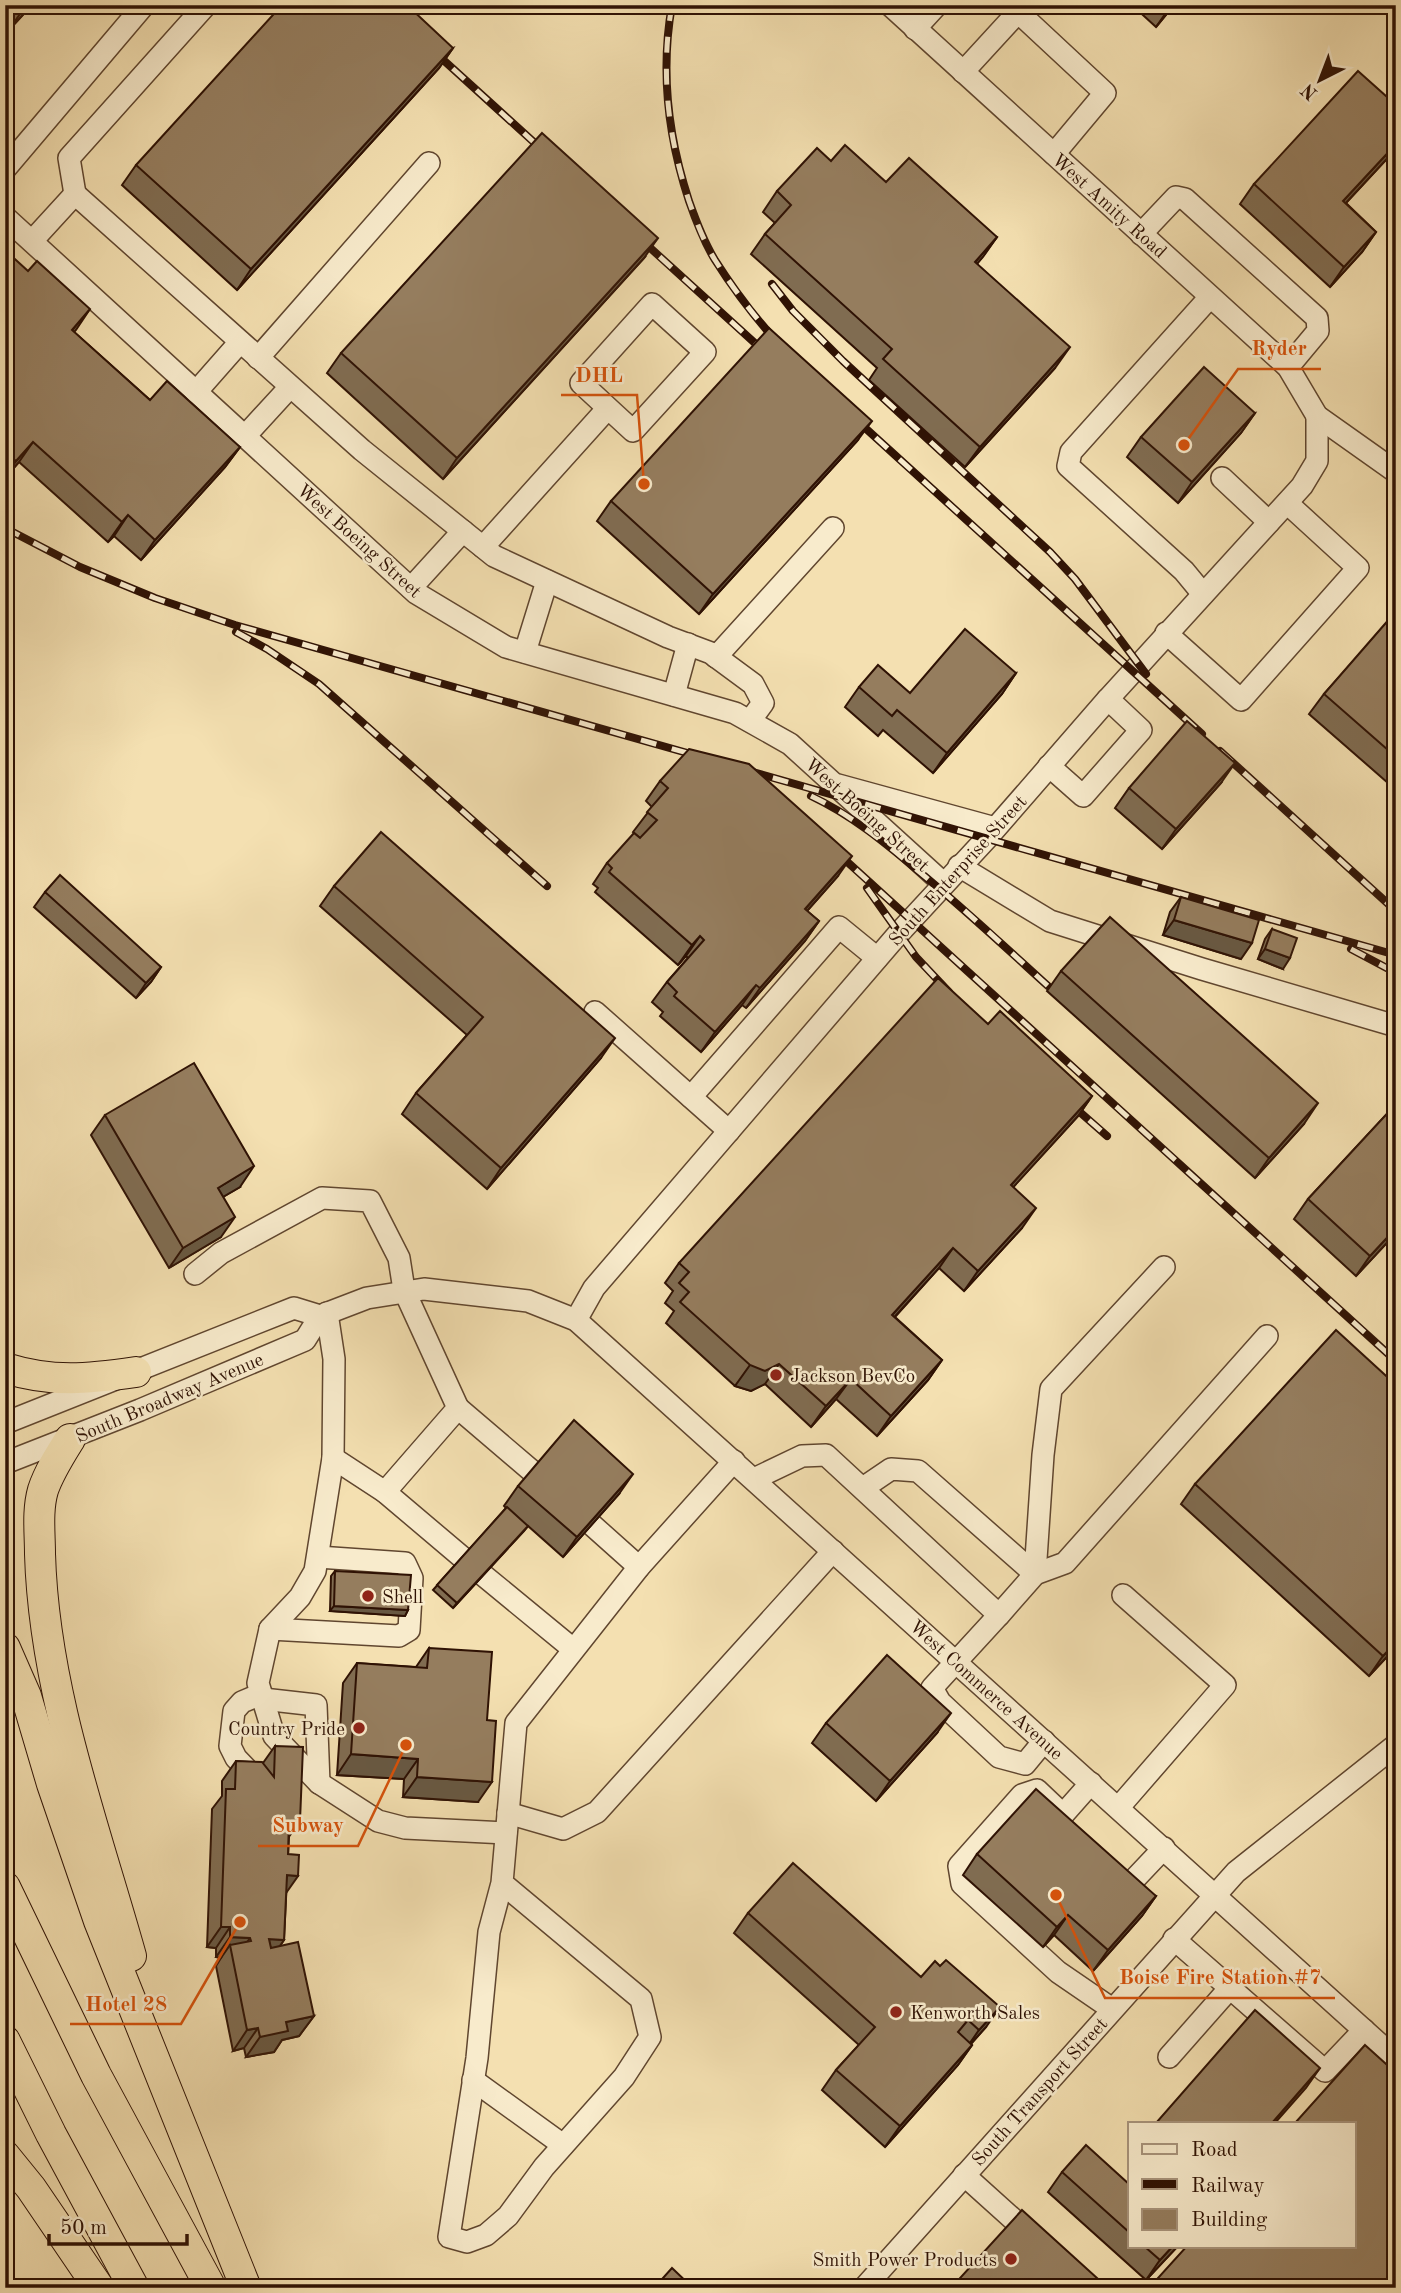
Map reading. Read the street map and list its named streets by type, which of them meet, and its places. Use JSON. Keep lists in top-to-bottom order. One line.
{"streets":{"street":["West Amity Road","West Boeing Street","South Enterprise Street","South Broadway Avenue","West Commerce Avenue","South Transport Street"]},"crossings":[["West Amity Road","South Enterprise Street"],["West Boeing Street","South Enterprise Street"],["South Enterprise Street","South Broadway Avenue"],["South Enterprise Street","West Commerce Avenue"],["South Broadway Avenue","West Commerce Avenue"],["West Commerce Avenue","South Transport Street"]],"places":["Ryder","DHL","Jackson BevCo","Shell","Country Pride","Subway","Boise Fire Station #7","Hotel 28","Kenworth Sales","Smith Power Products"],"legend":["Road","Railway","Building"],"scale_bar":"50 m","north":"bottom left"}
